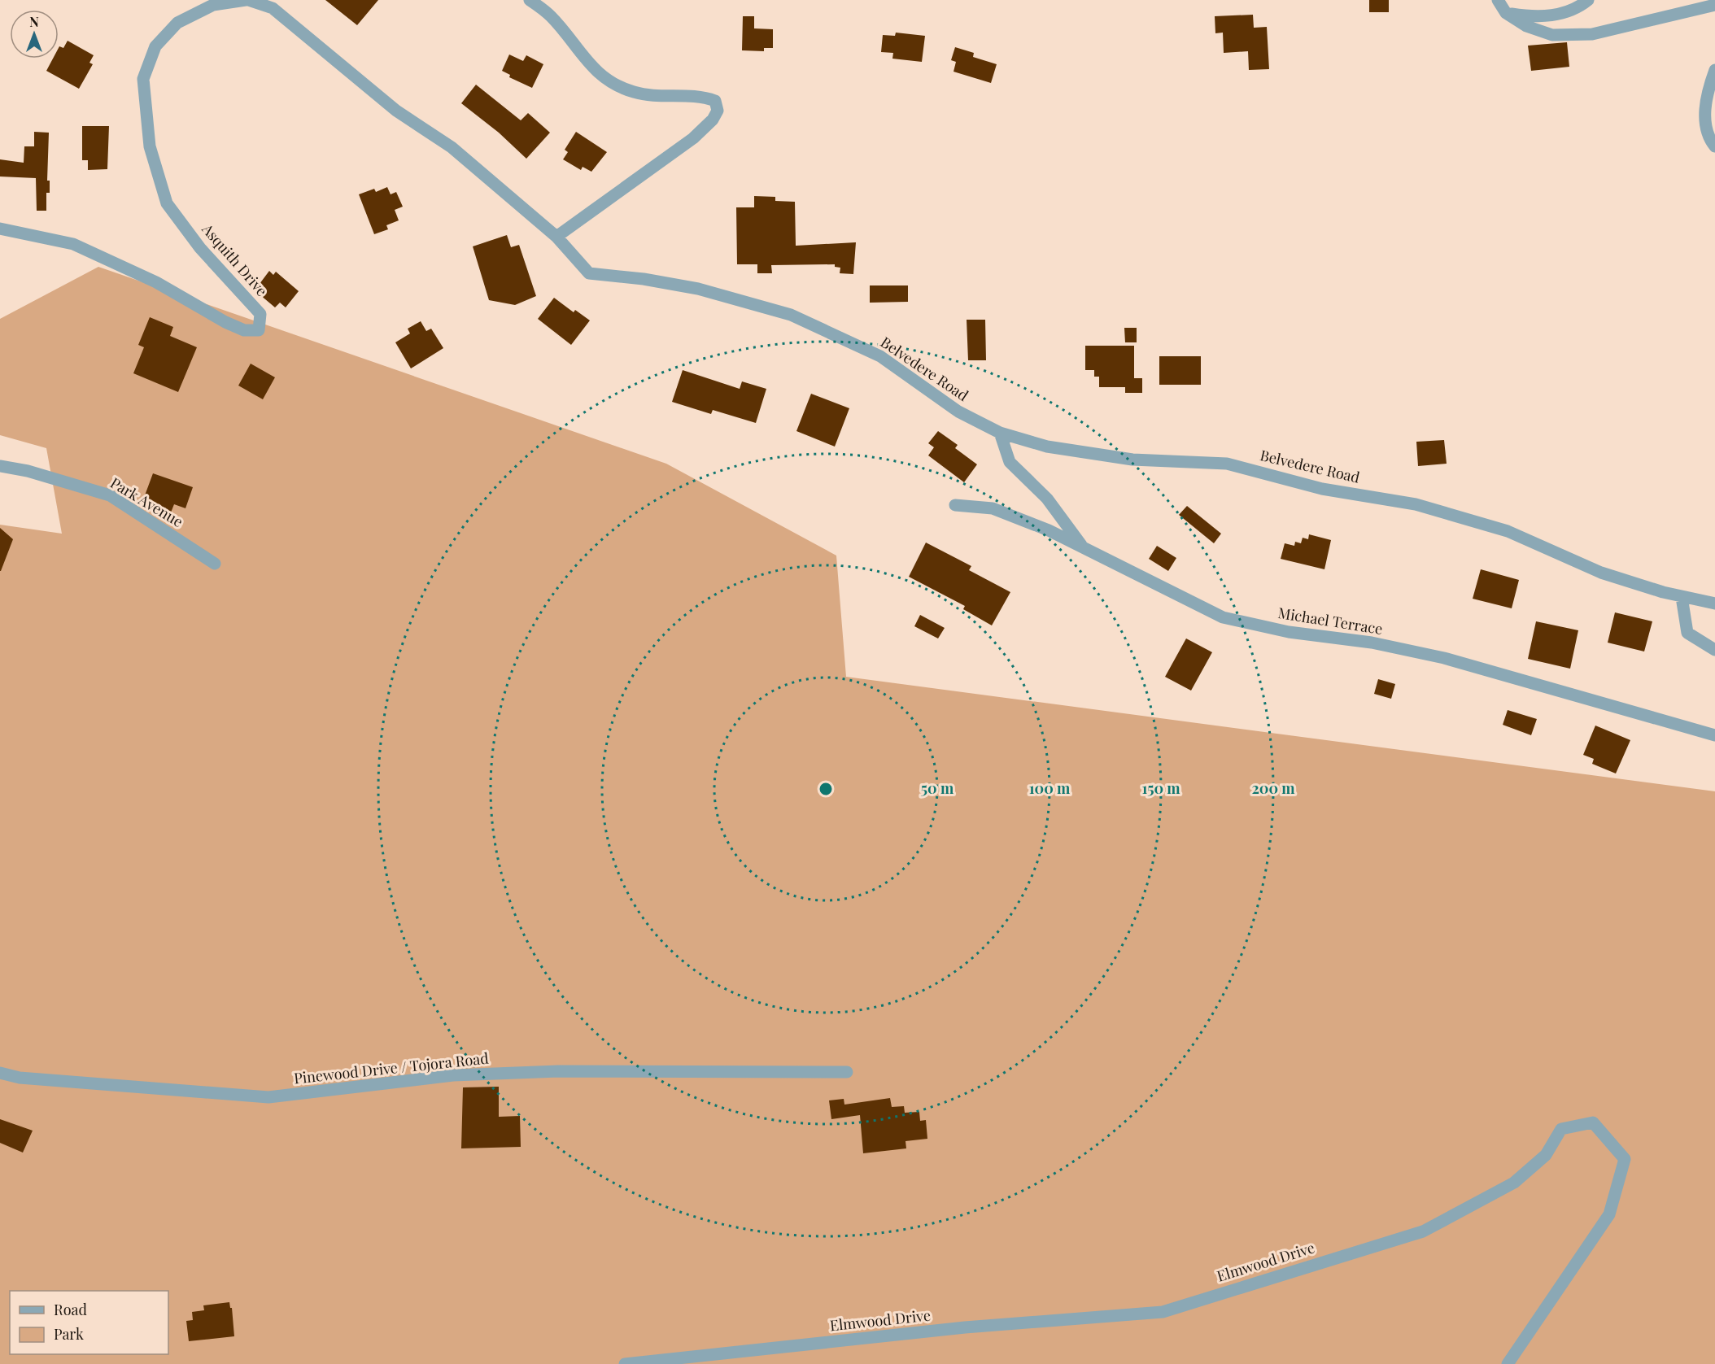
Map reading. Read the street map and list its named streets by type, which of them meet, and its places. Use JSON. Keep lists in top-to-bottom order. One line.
{"streets":{"street":["Asquith Drive","Belvedere Road","Park Avenue","Michael Terrace","Pinewood Drive / Tojora Road","Elmwood Drive"]},"crossings":[["Asquith Drive","Belvedere Road"]],"legend":["Road","Park"],"north":"top","rings":["50 m","100 m","150 m","200 m"]}
